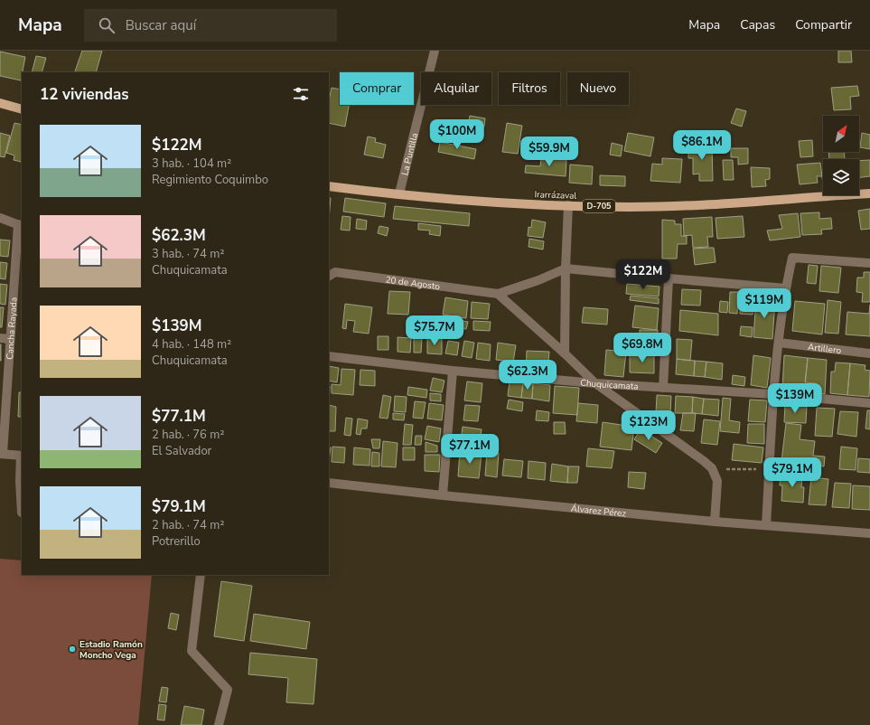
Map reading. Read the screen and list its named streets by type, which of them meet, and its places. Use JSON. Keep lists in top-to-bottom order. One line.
{"streets":{"main road":["Irarrázaval","D-705"],"street":["La Puntilla","20 de Agosto","Cancha Rayada","Artillero","Chuquicamata","Álvarez Pérez"]},"crossings":[["La Puntilla","Irarrázaval"]],"places":["Estadio Ramón Moncho Vega"],"north":"top right","page":{"header":"Mapa","search":"Buscar aquí","nav":["Mapa","Capas","Compartir"],"chip":["Comprar","Alquilar","Filtros","Nuevo"],"heading":"12 viviendas","list":[{"name":"$122M","note":"3 hab. · 104 m² · Regimiento Coquimbo"},{"name":"$62.3M","note":"3 hab. · 74 m² · Chuquicamata"},{"name":"$139M","note":"4 hab. · 148 m² · Chuquicamata"},{"name":"$77.1M","note":"2 hab. · 76 m² · El Salvador"},{"name":"$79.1M","note":"2 hab. · 74 m² · Potrerillo"}],"price":["$100M","$86.1M","$59.9M","$122M","$119M","$75.7M","$69.8M","$62.3M","$139M","$123M","$77.1M","$79.1M"]}}
